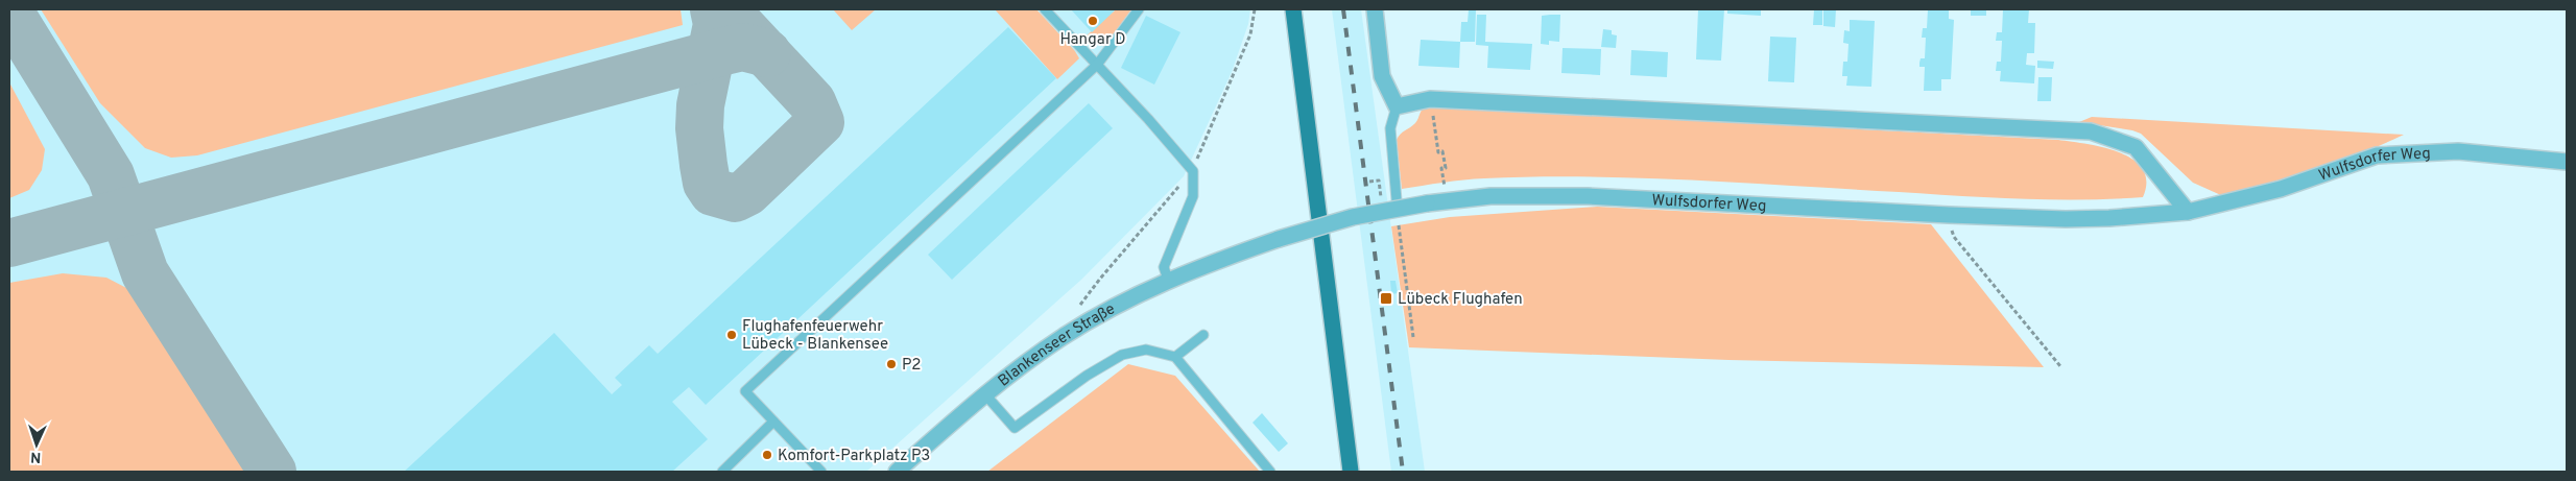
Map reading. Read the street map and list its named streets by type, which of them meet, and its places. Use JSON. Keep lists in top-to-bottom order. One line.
{"streets":{"street":["Wulfsdorfer Weg","Blankenseer Straße"]},"crossings":[["Wulfsdorfer Weg","Blankenseer Straße"]],"places":{"other":["Hangar D","Flughafenfeuerwehr Lübeck - Blankensee","P2","Komfort-Parkplatz P3"],"transit":["Lübeck Flughafen"]},"north":"bottom"}
